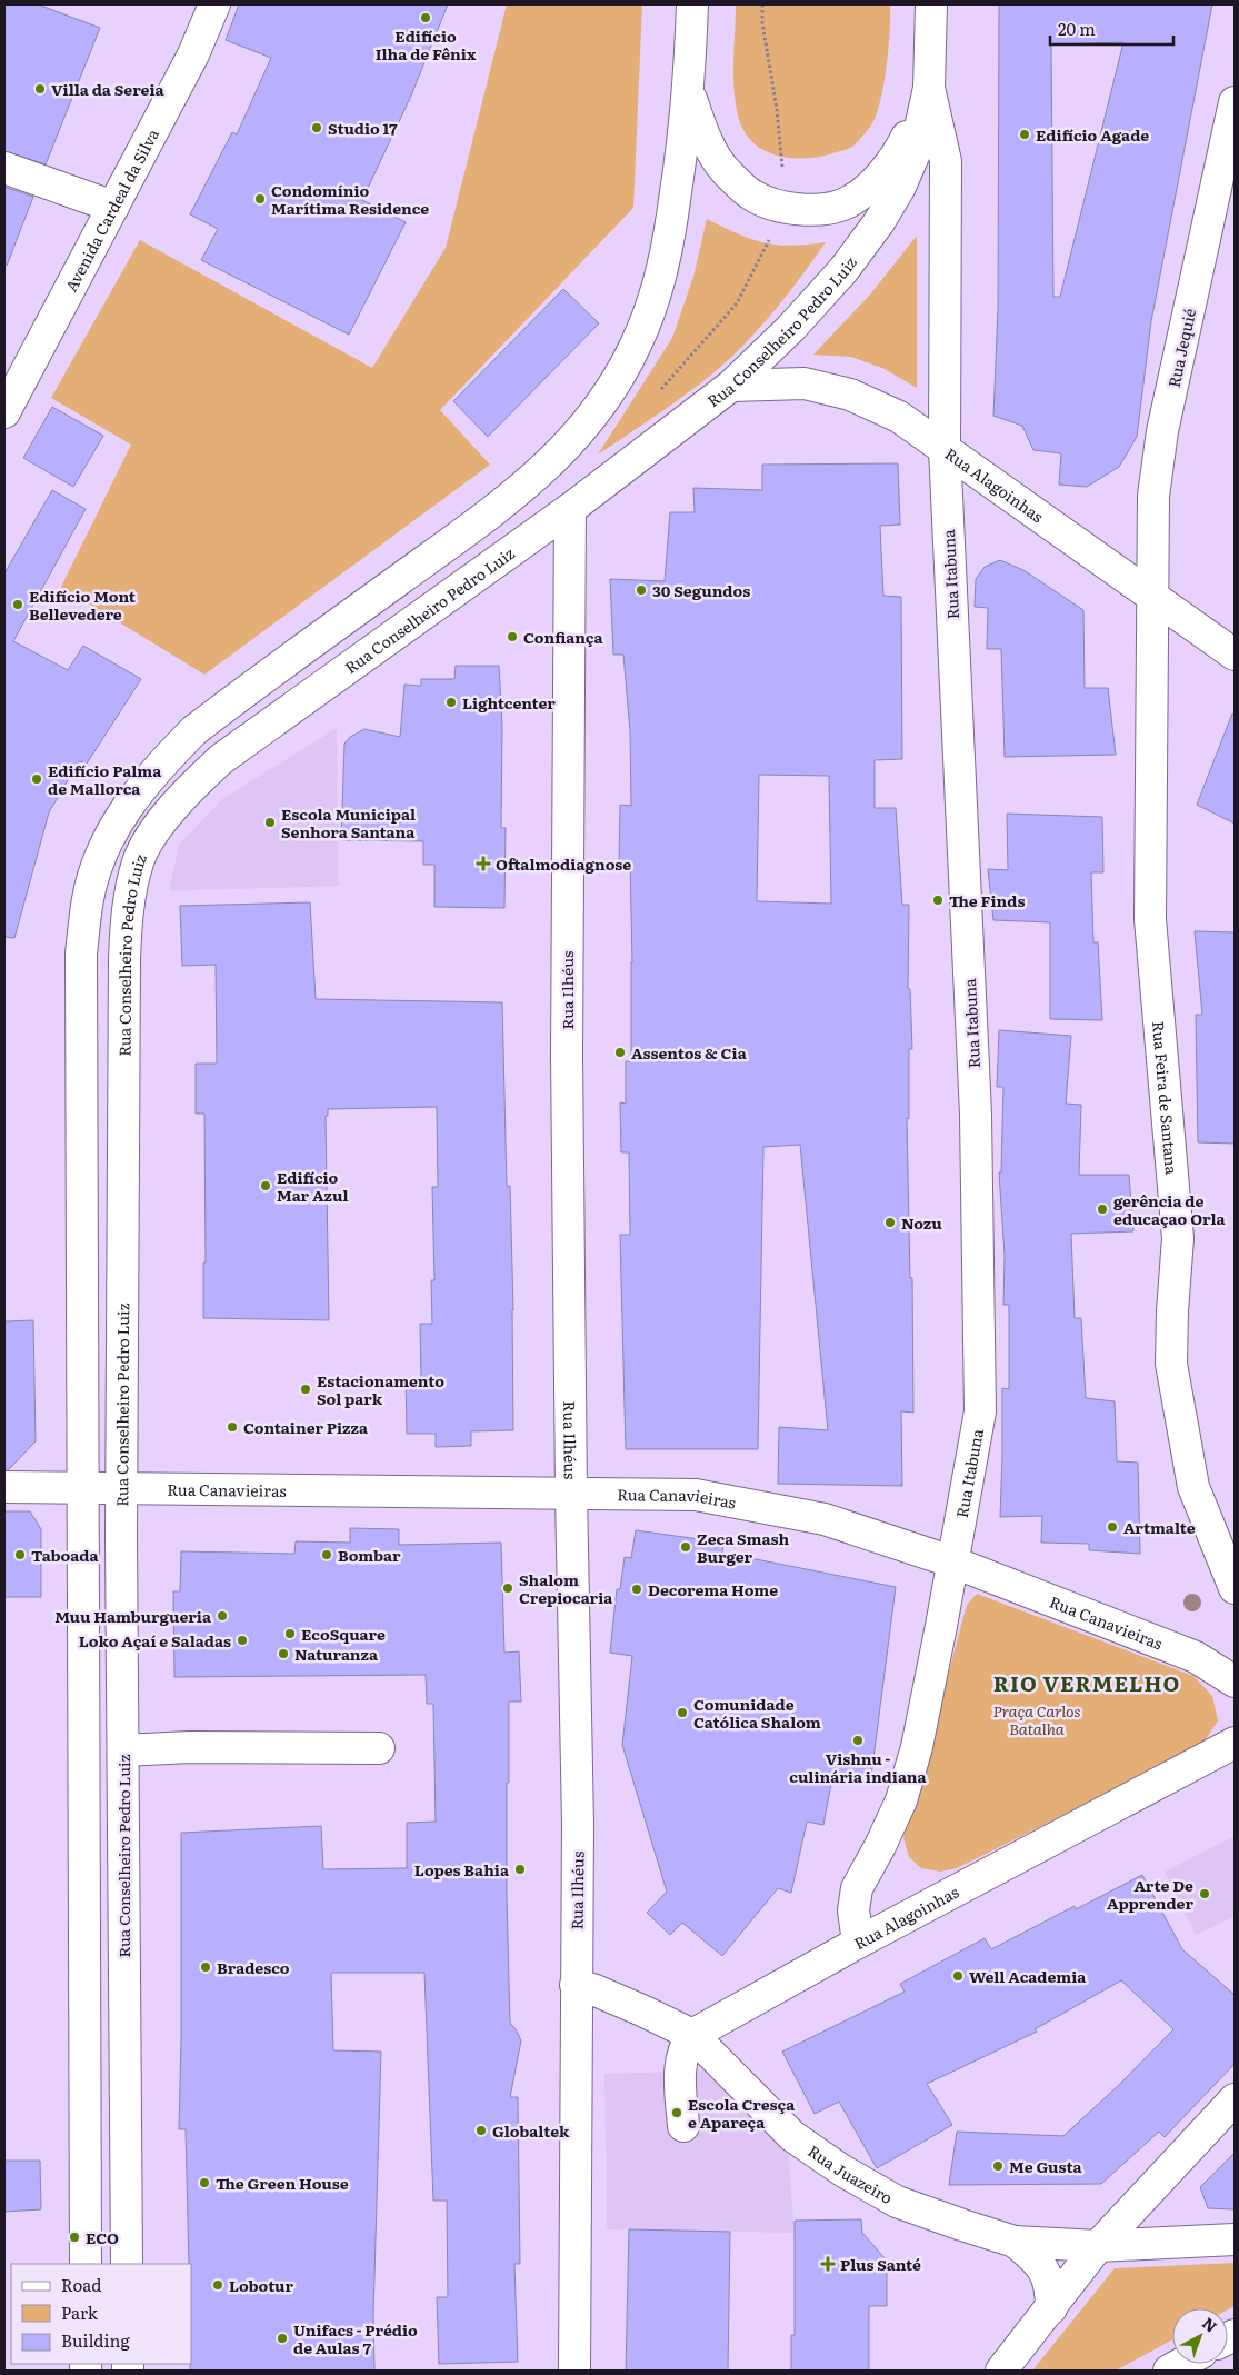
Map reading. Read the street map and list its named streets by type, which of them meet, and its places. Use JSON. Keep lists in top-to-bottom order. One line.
{"streets":{"street":["Avenida Cardeal da Silva","Rua Conselheiro Pedro Luiz","Rua Jequié","Rua Alagoinhas","Rua Itabuna","Rua Ilhéus","Rua Feira de Santana","Rua Canavieiras","Rua Juazeiro"]},"crossings":[["Rua Conselheiro Pedro Luiz","Rua Alagoinhas"],["Rua Conselheiro Pedro Luiz","Rua Itabuna"],["Rua Conselheiro Pedro Luiz","Rua Ilhéus"],["Rua Conselheiro Pedro Luiz","Rua Canavieiras"],["Rua Jequié","Rua Alagoinhas"],["Rua Jequié","Rua Feira de Santana"],["Rua Alagoinhas","Rua Itabuna"],["Rua Alagoinhas","Rua Feira de Santana"],["Rua Alagoinhas","Rua Juazeiro"],["Rua Itabuna","Rua Canavieiras"],["Rua Ilhéus","Rua Canavieiras"]],"districts":["RIO VERMELHO"],"parks":["Praça Carlos Batalha"],"places":{"other":["Edifício Ilha de Fênix","Villa da Sereia","Studio 17","Edifício Agade","Condomínio Marítima Residence","30 Segundos","Edifício Mont Bellevedere","Confiança","Lightcenter","Edifício Palma de Mallorca","Escola Municipal Senhora Santana","The Finds","Assentos & Cia","Edifício Mar Azul","gerência de educaçao Orla","Nozu","Estacionamento Sol park","Container Pizza","Artmalte","Zeca Smash Burger","Taboada","Bombar","Shalom Crepiocaria","Decorema Home","Muu Hamburgueria","EcoSquare","Loko Açaí e Saladas","Naturanza","Comunidade Católica Shalom","Vishnu - culinária indiana","Lopes Bahia","Arte De Apprender","Bradesco","Well Academia","Escola Cresça e Apareça","Globaltek","Me Gusta","The Green House","ECO","Lobotur","Unifacs - Prédio de Aulas 7"],"health":["Oftalmodiagnose","Plus Santé"]},"legend":["Road","Park","Building"],"scale_bar":"20 m","north":"top right"}
